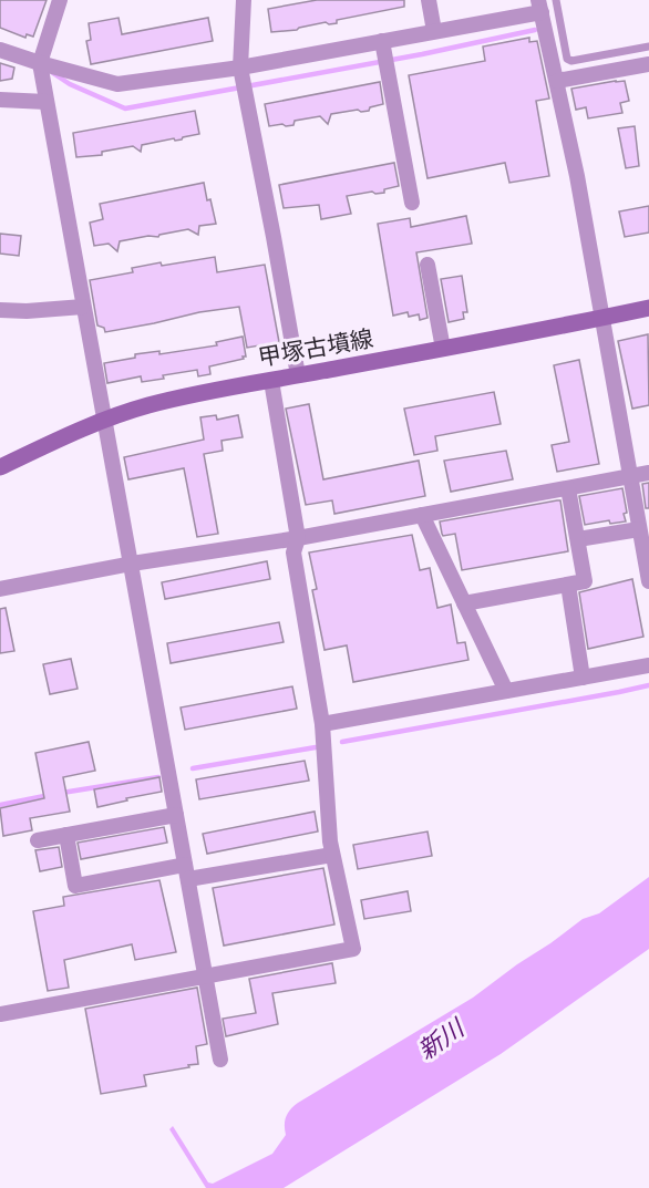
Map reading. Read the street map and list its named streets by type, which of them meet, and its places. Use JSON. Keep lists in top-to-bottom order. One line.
{"streets":{"main road":["甲塚古墳線"]},"water":["新川"]}
